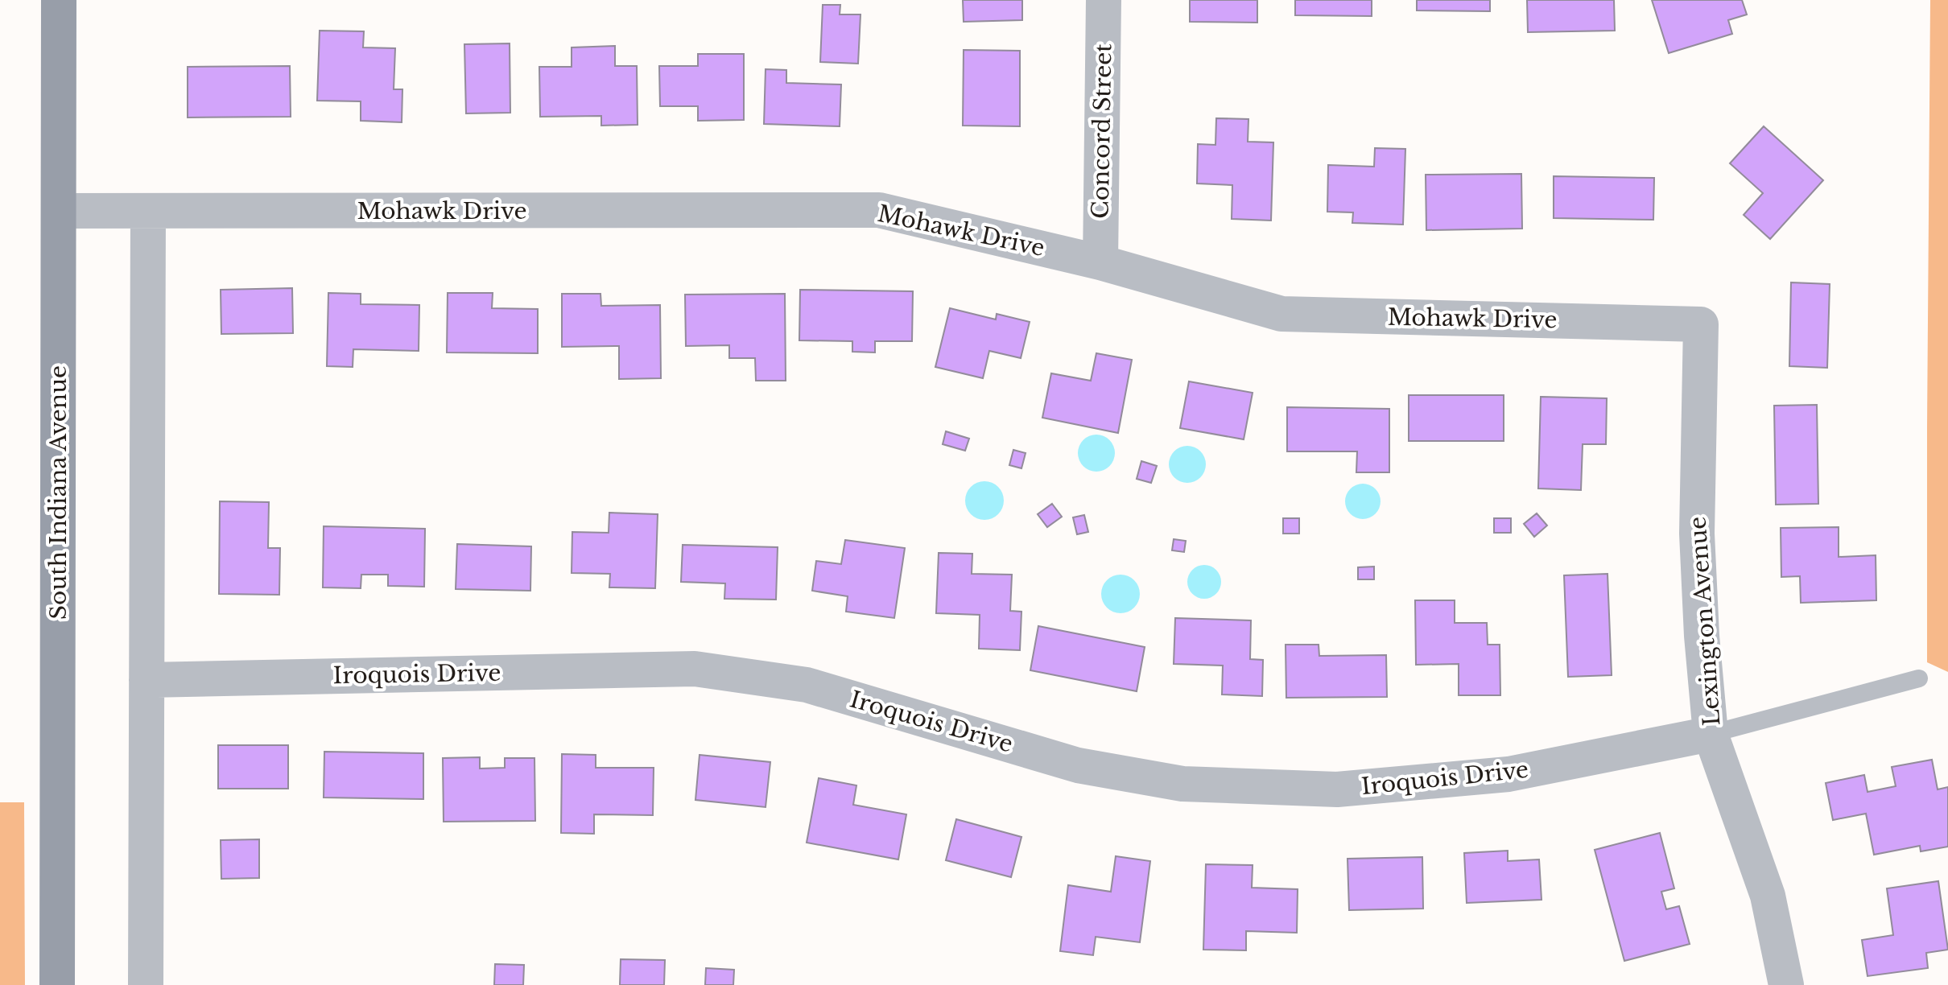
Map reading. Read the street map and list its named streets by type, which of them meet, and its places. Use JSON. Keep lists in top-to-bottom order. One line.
{"streets":{"main road":["South Indiana Avenue"],"street":["Concord Street","Mohawk Drive","Lexington Avenue","Iroquois Drive"]},"crossings":[["Concord Street","Mohawk Drive"],["Mohawk Drive","South Indiana Avenue"],["Mohawk Drive","Lexington Avenue"],["Lexington Avenue","Iroquois Drive"]]}
